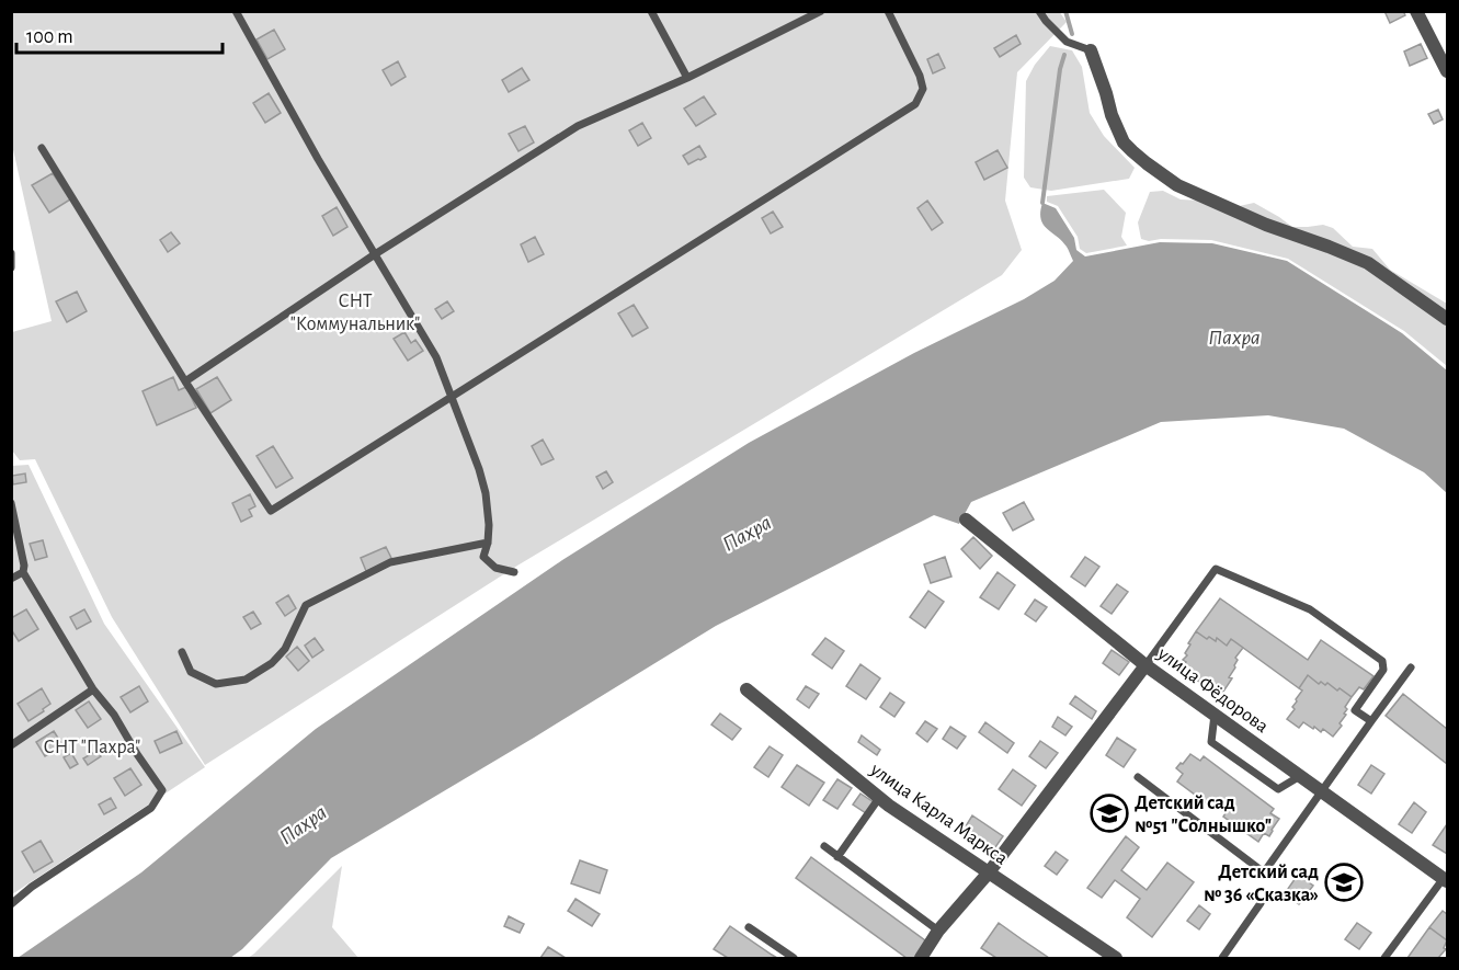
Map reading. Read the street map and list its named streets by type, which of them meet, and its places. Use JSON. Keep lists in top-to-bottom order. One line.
{"streets":{"street":["улица Фёдорова","улица Карла Маркса"]},"water":["Пахра"],"parks":["СНТ \"Коммунальник\"","СНТ \"Пахра\""],"places":{"school or university":["Детский сад №51 \"Солнышко\"","Детский сад № 36 «Сказка»"]},"scale_bar":"100 m"}
